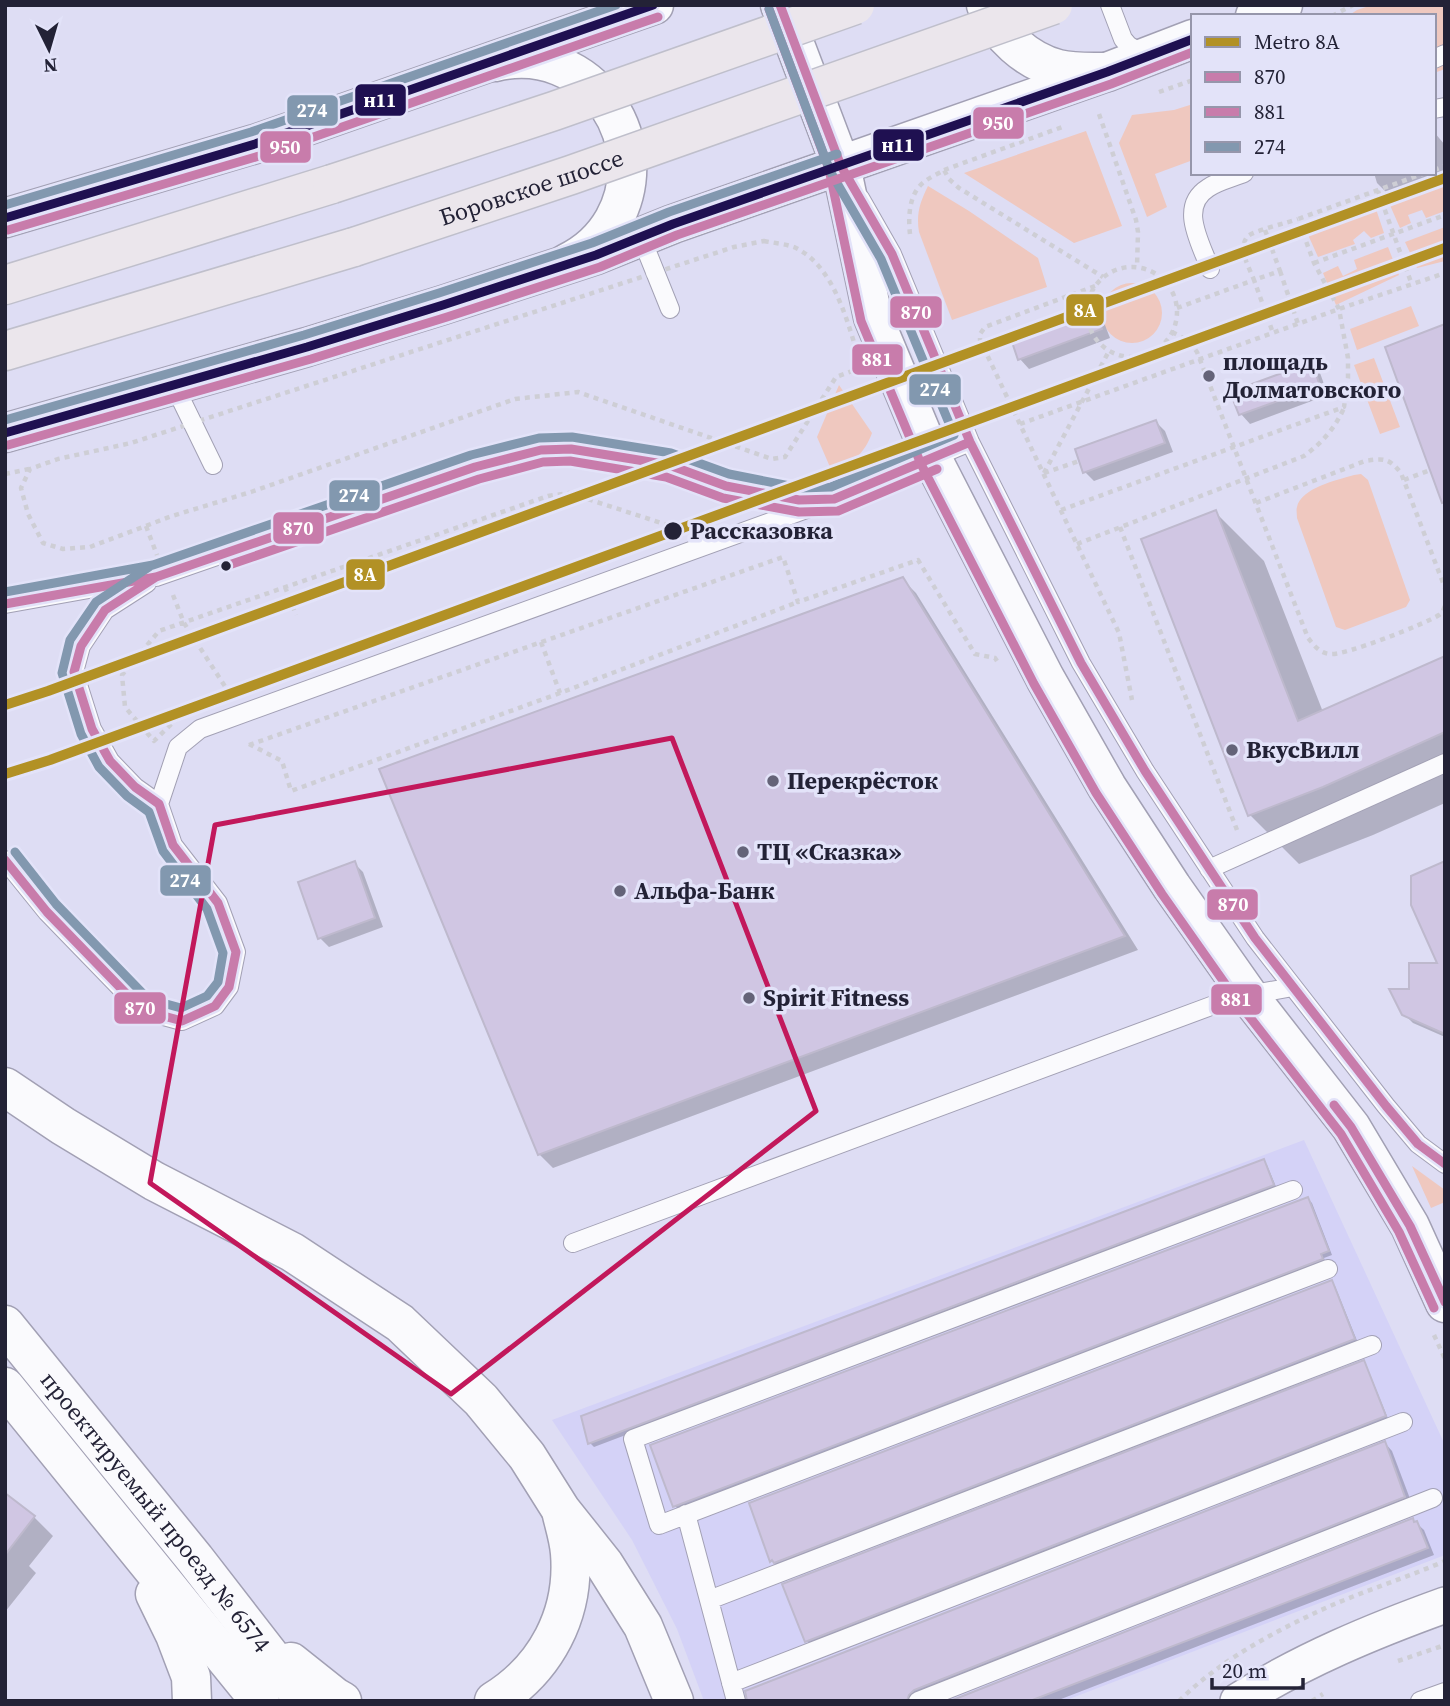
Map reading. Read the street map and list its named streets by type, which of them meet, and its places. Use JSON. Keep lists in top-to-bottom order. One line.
{"streets":{"main road":["Боровское шоссе","проектируемый проезд № 6574"]},"places":["площадь Долматовского","Рассказовка","ВкусВилл","Перекрёсток","ТЦ «Сказка»","Альфа-Банк","Spirit Fitness"],"lines":["transit line 870","transit line 274","transit line н11","transit line 881","transit line 950","metro line 8А"],"legend":["Metro 8А","870","881","274"],"scale_bar":"20 m","north":"bottom"}
